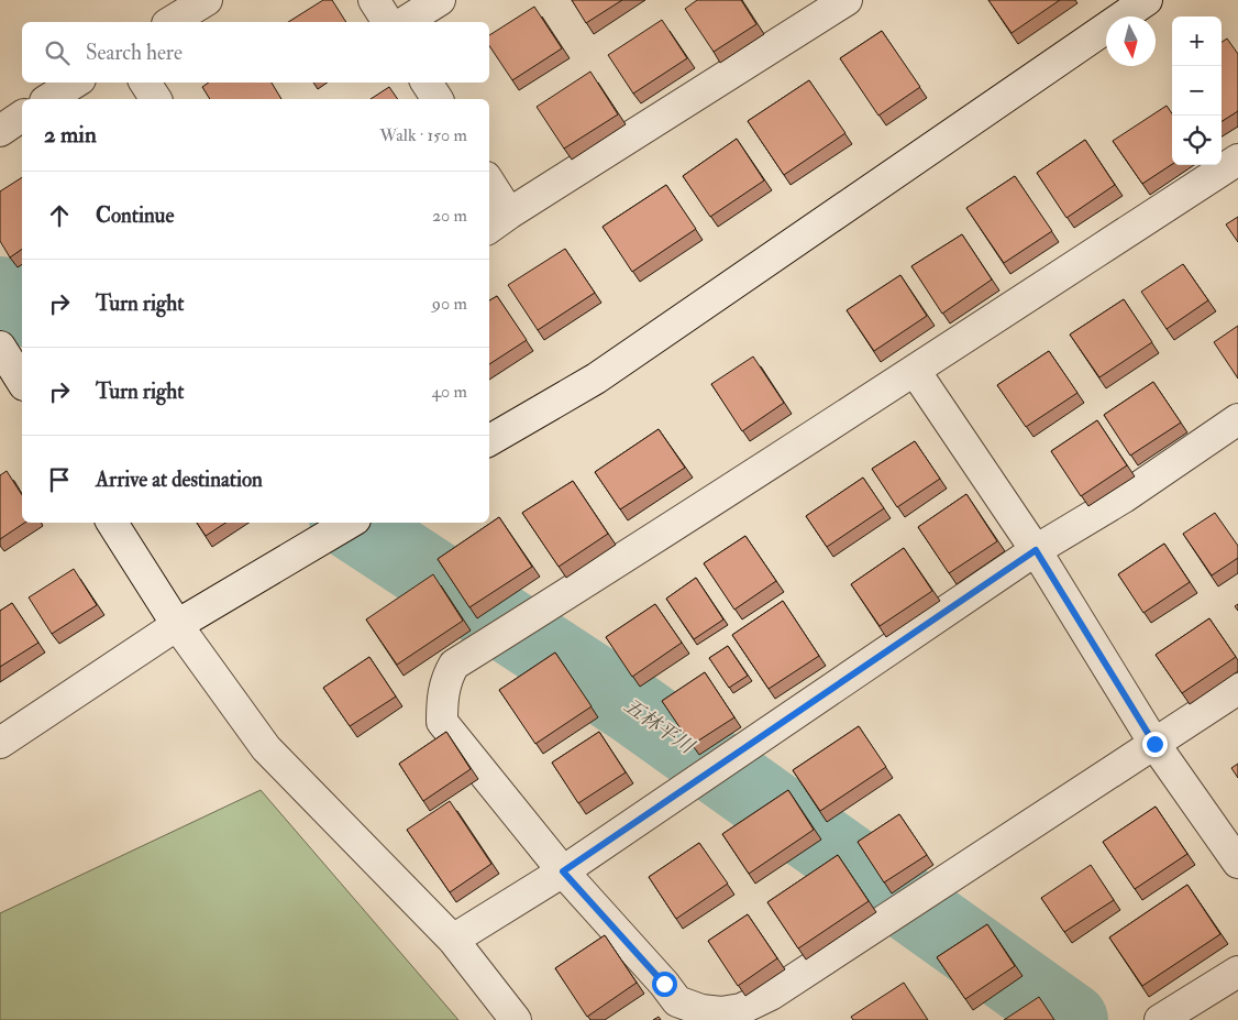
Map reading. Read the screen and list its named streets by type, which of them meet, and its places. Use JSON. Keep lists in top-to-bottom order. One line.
{"water":["五林平川"],"north":"bottom","page":{"map_buttons":["+","−"],"search":"Search here","heading":["2 min","Walk · 150 m"],"list":[["Continue","20 m"],["Turn right","90 m"],["Turn right","40 m"],"Arrive at destination"]}}
